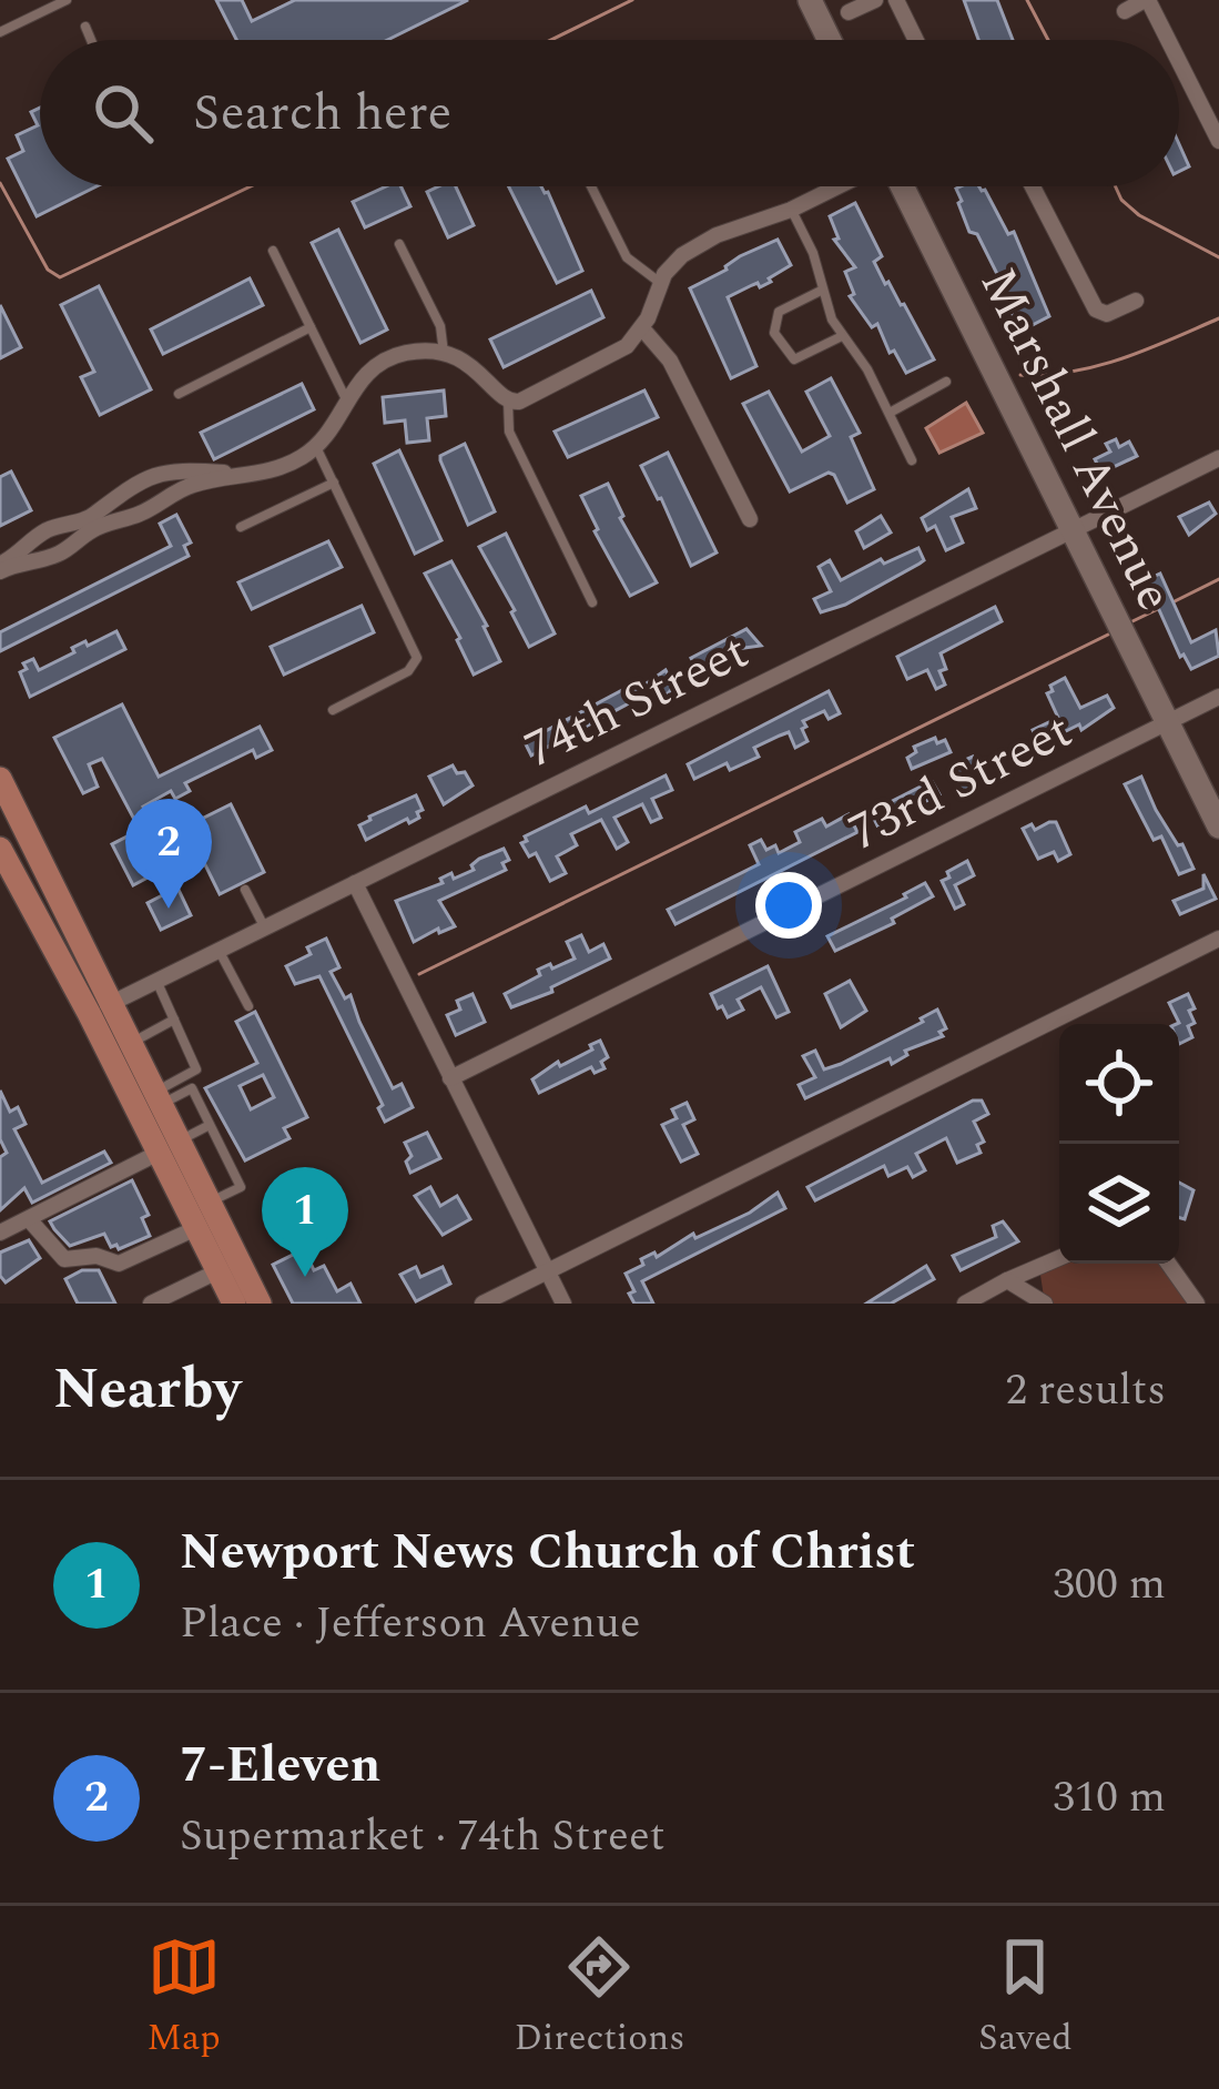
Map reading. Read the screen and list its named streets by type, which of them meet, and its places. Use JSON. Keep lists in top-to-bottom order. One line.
{"streets":{"street":["Marshall Avenue","74th Street","73rd Street"]},"crossings":[["Marshall Avenue","74th Street"],["Marshall Avenue","73rd Street"]],"page":{"search":"Search here","pins":["2","1"],"heading":["Nearby","2 results"],"list":[{"mark":"1","name":"Newport News Church of Christ","note":"Place · Jefferson Avenue","value":"300 m"},{"mark":"2","name":"7-Eleven","note":"Supermarket · 74th Street","value":"310 m"}],"nav":["Map","Directions","Saved"]}}
